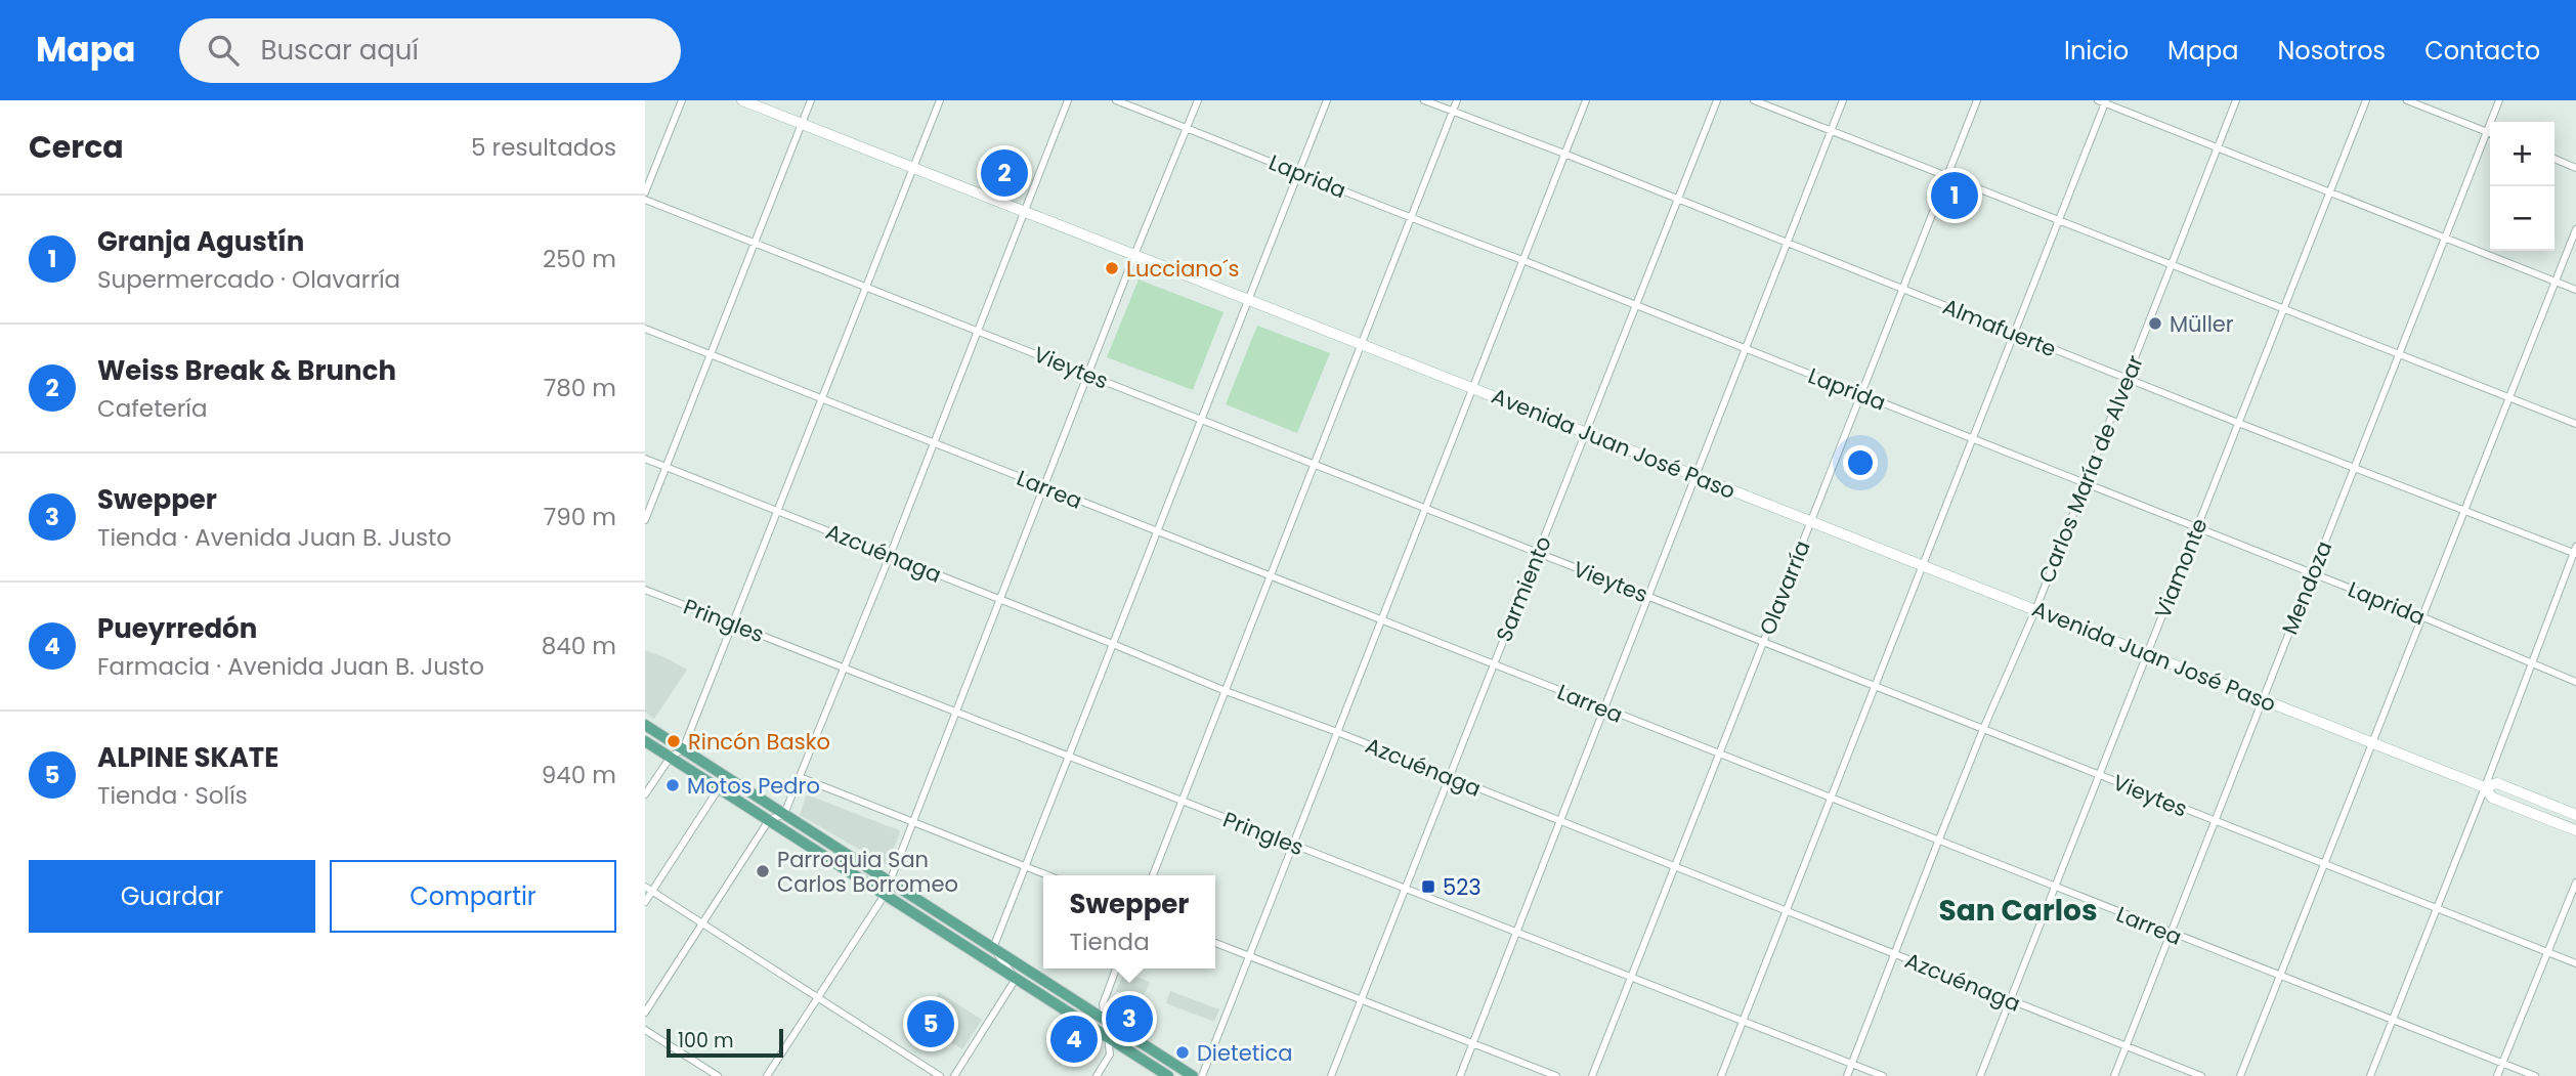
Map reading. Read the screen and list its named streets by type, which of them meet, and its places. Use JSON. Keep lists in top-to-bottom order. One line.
{"streets":{"main road":["Avenida Juan José Paso"],"street":["Laprida","Almafuerte","Vieytes","Carlos María de Alvear","Larrea","Azcuénaga","Viamonte","Olavarría","Mendoza","Sarmiento","Pringles"]},"crossings":[["Laprida","Carlos María de Alvear"],["Laprida","Viamonte"],["Laprida","Olavarría"],["Laprida","Mendoza"],["Laprida","Sarmiento"],["Almafuerte","Carlos María de Alvear"],["Almafuerte","Viamonte"],["Almafuerte","Olavarría"],["Almafuerte","Mendoza"],["Almafuerte","Sarmiento"],["Vieytes","Carlos María de Alvear"],["Vieytes","Viamonte"],["Vieytes","Olavarría"],["Vieytes","Mendoza"],["Vieytes","Sarmiento"],["Avenida Juan José Paso","Carlos María de Alvear"],["Avenida Juan José Paso","Viamonte"],["Avenida Juan José Paso","Olavarría"],["Avenida Juan José Paso","Mendoza"],["Avenida Juan José Paso","Sarmiento"],["Carlos María de Alvear","Larrea"],["Carlos María de Alvear","Azcuénaga"],["Carlos María de Alvear","Pringles"],["Larrea","Viamonte"],["Larrea","Olavarría"],["Larrea","Mendoza"],["Larrea","Sarmiento"],["Azcuénaga","Viamonte"],["Azcuénaga","Olavarría"],["Azcuénaga","Mendoza"],["Azcuénaga","Sarmiento"],["Olavarría","Pringles"],["Sarmiento","Pringles"]],"districts":["San Carlos"],"places":{"other":["Lucciano´s","Müller","Rincón Basko","Motos Pedro","Parroquia San Carlos Borromeo","Dietetica"],"transit":["523"]},"scale_bar":"100 m","page":{"header":"Mapa","search":"Buscar aquí","nav":["Inicio","Mapa","Nosotros","Contacto"],"heading":["Cerca","5 resultados"],"map_buttons":["+","−"],"pins":["2","1","3","5","4"],"list":[{"mark":"1","name":"Granja Agustín","note":"Supermercado · Olavarría","value":"250 m"},{"mark":"2","name":"Weiss Break & Brunch","note":"Cafetería","value":"780 m"},{"mark":"3","name":"Swepper","note":"Tienda · Avenida Juan B. Justo","value":"790 m"},{"mark":"4","name":"Pueyrredón","note":"Farmacia · Avenida Juan B. Justo","value":"840 m"},{"mark":"5","name":"ALPINE SKATE","note":"Tienda · Solís","value":"940 m"}],"buttons":["Guardar","Compartir"],"popup":["Swepper","Tienda"],"scale":"100 m"}}
